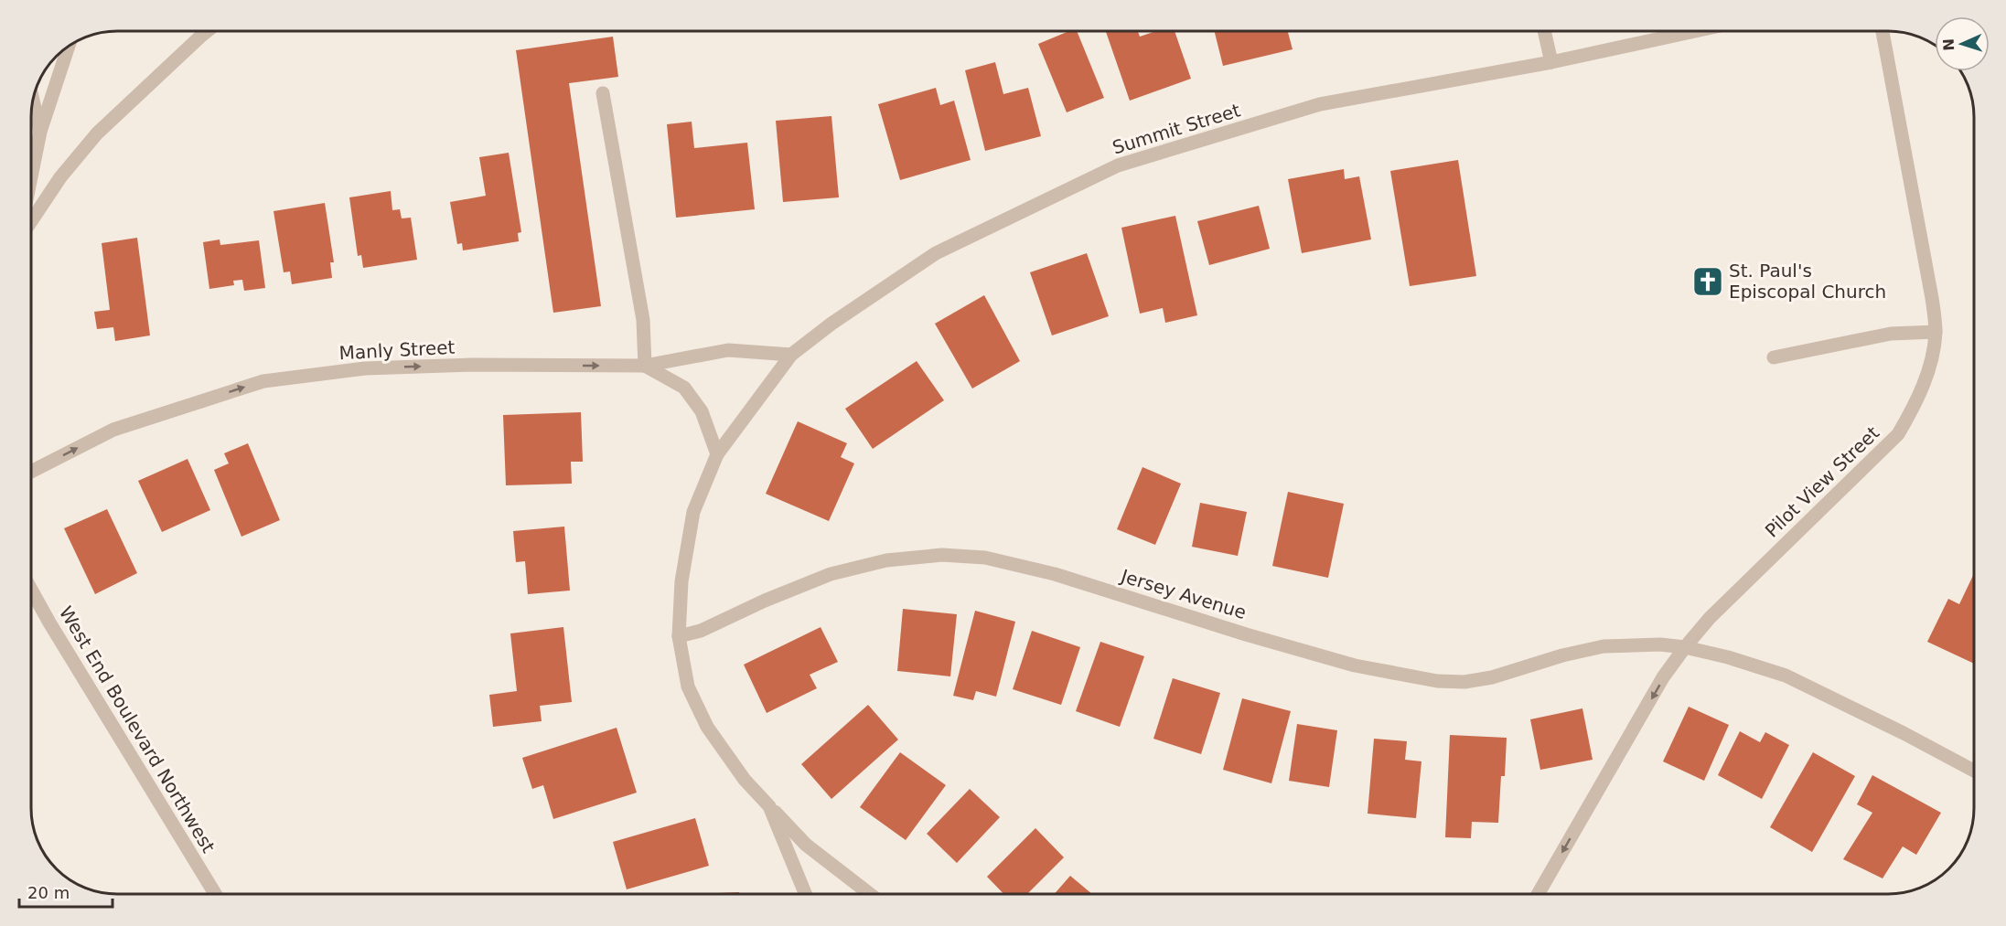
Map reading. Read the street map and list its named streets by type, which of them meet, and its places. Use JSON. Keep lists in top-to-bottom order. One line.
{"streets":{"street":["Summit Street","Manly Street","Pilot View Street","Jersey Avenue","West End Boulevard Northwest"]},"crossings":[["Summit Street","Manly Street"],["Summit Street","Jersey Avenue"],["Pilot View Street","Jersey Avenue"]],"one_way":["Manly Street"],"places":{"church":["St. Paul's Episcopal Church"]},"scale_bar":"20 m","north":"left"}
